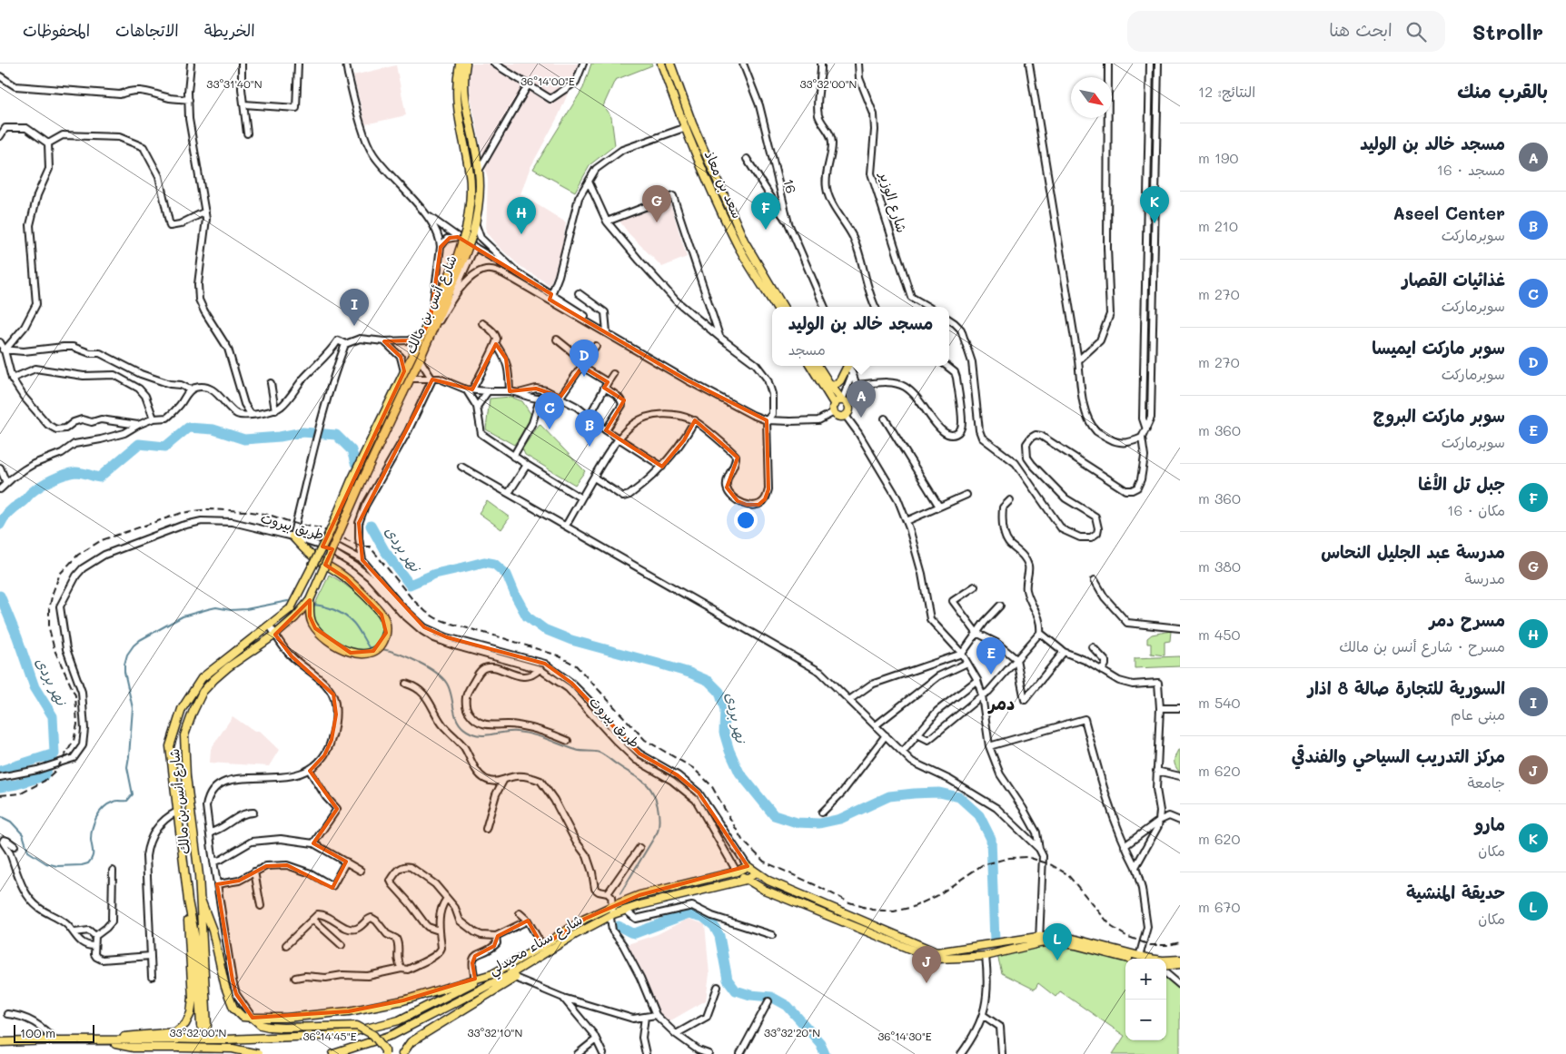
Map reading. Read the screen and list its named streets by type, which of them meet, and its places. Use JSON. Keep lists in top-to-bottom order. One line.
{"streets":{"main road":["سعد بن معاذ","شارع أنس بن مالك","شارع سناء محيدلي"],"street":["16","شارع الوزير","طريق بيروت"]},"districts":["دمر"],"water":["نهر بردى"],"scale_bar":"100 m","north":"bottom right","page":{"header":"Strollr","search":"ابحث هنا","nav":["الخريطة","الاتجاهات","المحفوظات"],"heading":["بالقرب منك","النتائج: 12"],"list":[{"mark":"A","name":"مسجد خالد بن الوليد","note":"مسجد · 16","value":"190 m"},{"mark":"B","name":"Aseel Center","note":"سوبرماركت","value":"210 m"},{"mark":"C","name":"غذائيات القصار","note":"سوبرماركت","value":"270 m"},{"mark":"D","name":"سوبر ماركت ايميسا","note":"سوبرماركت","value":"270 m"},{"mark":"E","name":"سوبر ماركت البروج","note":"سوبرماركت","value":"360 m"},{"mark":"F","name":"جبل تل الأغا","note":"مكان · 16","value":"360 m"},{"mark":"G","name":"مدرسة عبد الجليل النحاس","note":"مدرسة","value":"380 m"},{"mark":"H","name":"مسرح دمر","note":"مسرح · شارع أنس بن مالك","value":"450 m"},{"mark":"I","name":"السورية للتجارة صالة 8 اذار","note":"مبنى عام","value":"540 m"},{"mark":"J","name":"مركز التدريب السياحي والفندقي","note":"جامعة","value":"620 m"},{"mark":"K","name":"مارو","note":"مكان","value":"620 m"},{"mark":"L","name":"حديقة المنشية","note":"مكان","value":"670 m"}],"pins":["G","K","F","H","I","D","A","C","B","E","L","J"],"popup":["مسجد خالد بن الوليد","مسجد"],"map_buttons":["+","−"],"scale":"100 m"},"coordinates":["36°14'00\"E","33°31'40\"N","33°32'00\"N","33°32'10\"N","33°32'20\"N","36°14'45\"E","36°14'30\"E"]}
